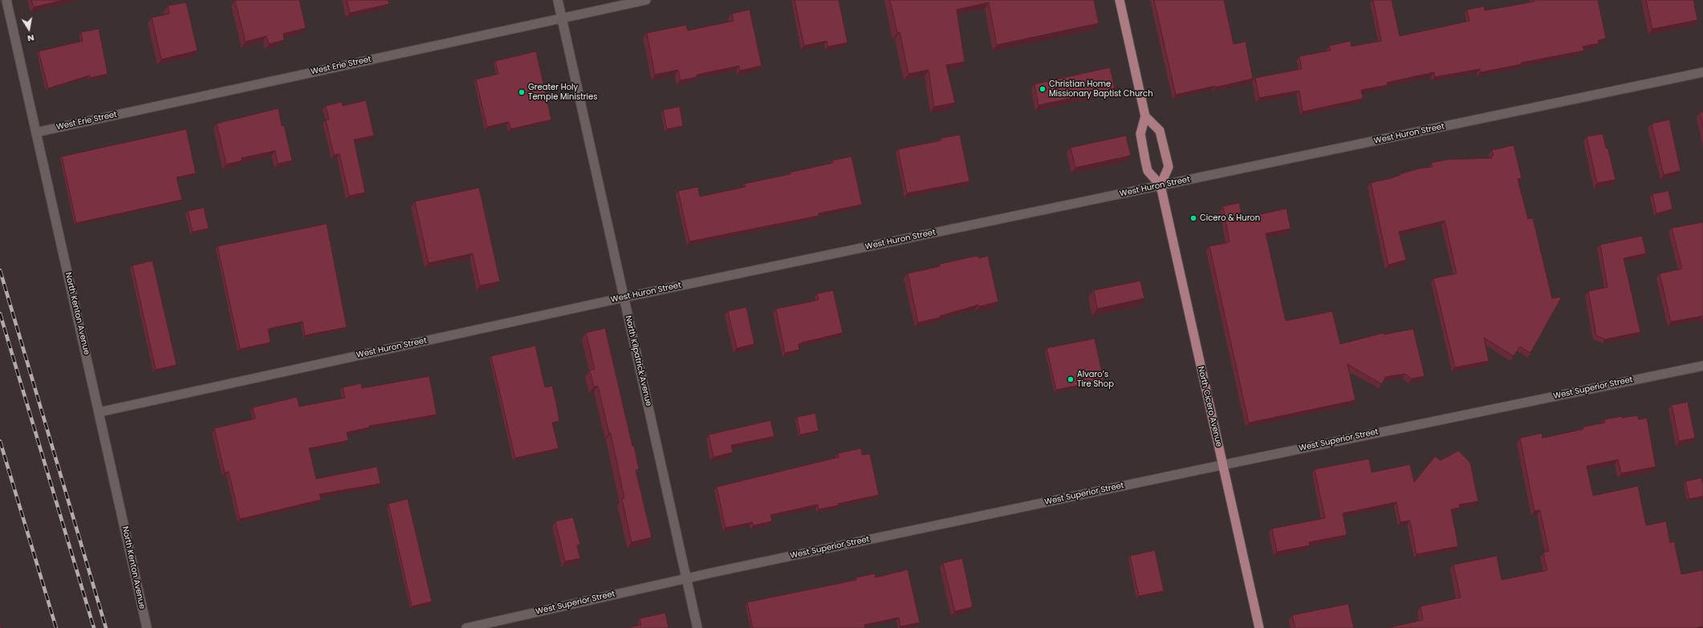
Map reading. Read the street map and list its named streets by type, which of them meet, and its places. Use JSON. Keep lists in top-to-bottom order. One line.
{"streets":{"main road":["North Cicero Avenue"],"street":["West Erie Street","West Huron Street","North Kenton Avenue","North Kilpatrick Avenue","West Superior Street"]},"crossings":[["West Erie Street","North Kenton Avenue"],["West Erie Street","North Kilpatrick Avenue"],["West Huron Street","North Kenton Avenue"],["West Huron Street","North Kilpatrick Avenue"],["West Huron Street","North Cicero Avenue"],["North Kilpatrick Avenue","West Superior Street"],["West Superior Street","North Cicero Avenue"]],"places":["Christian Home Missionary Baptist Church","Greater Holy Temple Ministries","Cicero & Huron","Alvaro’s Tire Shop"],"north":"bottom"}
